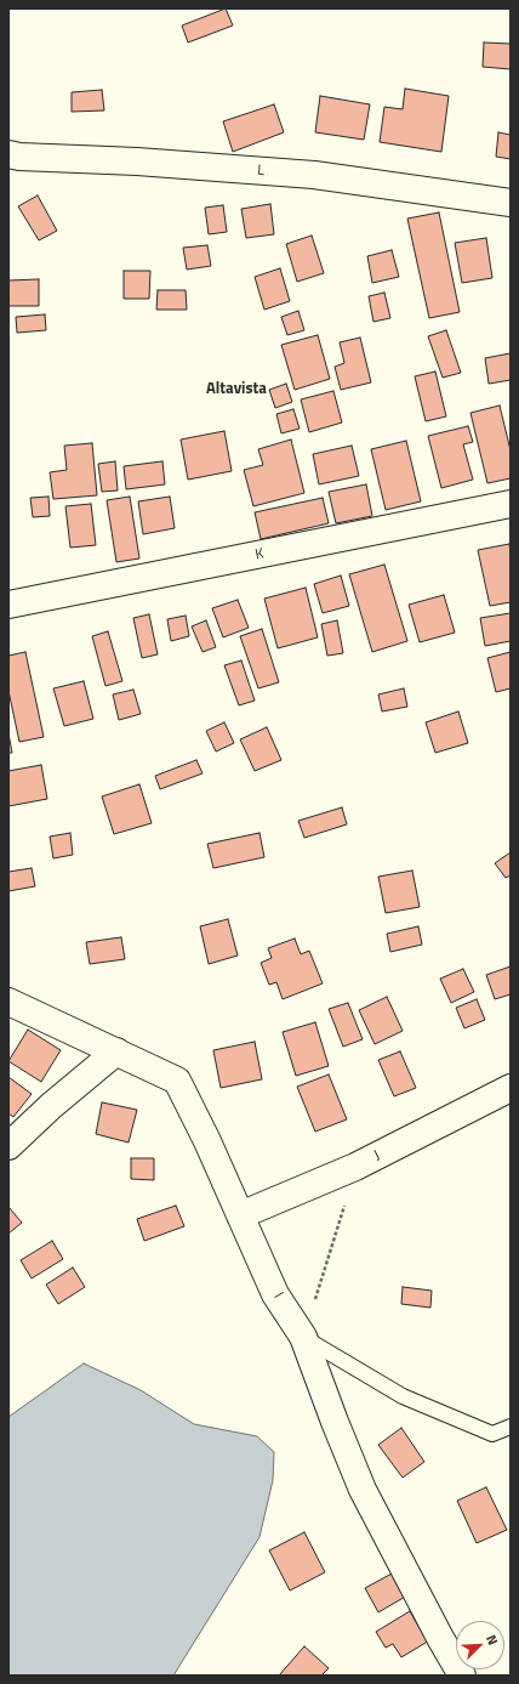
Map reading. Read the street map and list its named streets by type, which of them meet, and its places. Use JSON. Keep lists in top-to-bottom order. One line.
{"streets":{"street":["L","K","J","I"]},"crossings":[["J","I"]],"districts":["Altavista"],"north":"top right"}
